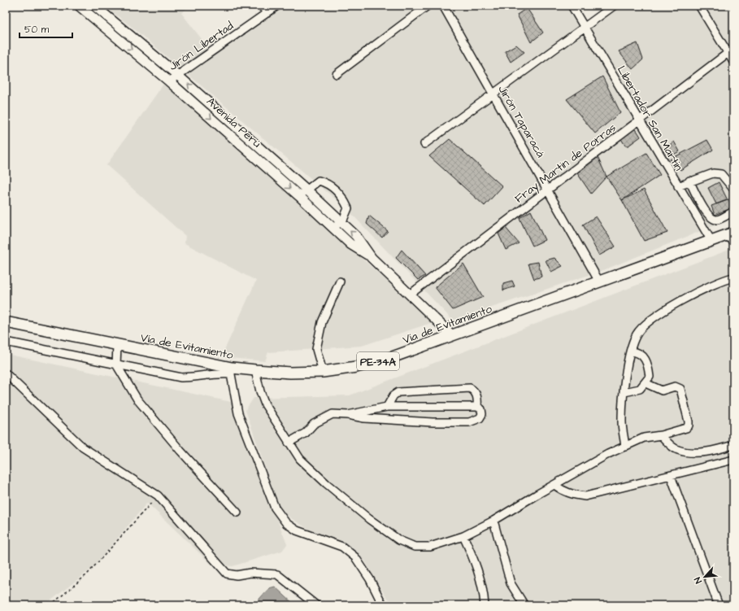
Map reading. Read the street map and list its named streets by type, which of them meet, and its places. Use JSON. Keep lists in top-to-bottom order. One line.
{"streets":{"highway":["Vía de Evitamiento","PE-34A"],"main road":["Avenida Perú"],"street":["Jirón Libertad","Libertador San Martin","Jirón Taparacá","Fray Martin de Porras"]},"crossings":[["Jirón Libertad","Avenida Perú"],["Libertador San Martin","Fray Martin de Porras"],["Libertador San Martin","Vía de Evitamiento"],["Jirón Taparacá","Fray Martin de Porras"],["Jirón Taparacá","Vía de Evitamiento"],["Avenida Perú","Fray Martin de Porras"],["Avenida Perú","Vía de Evitamiento"]],"scale_bar":"50 m","north":"bottom left"}
